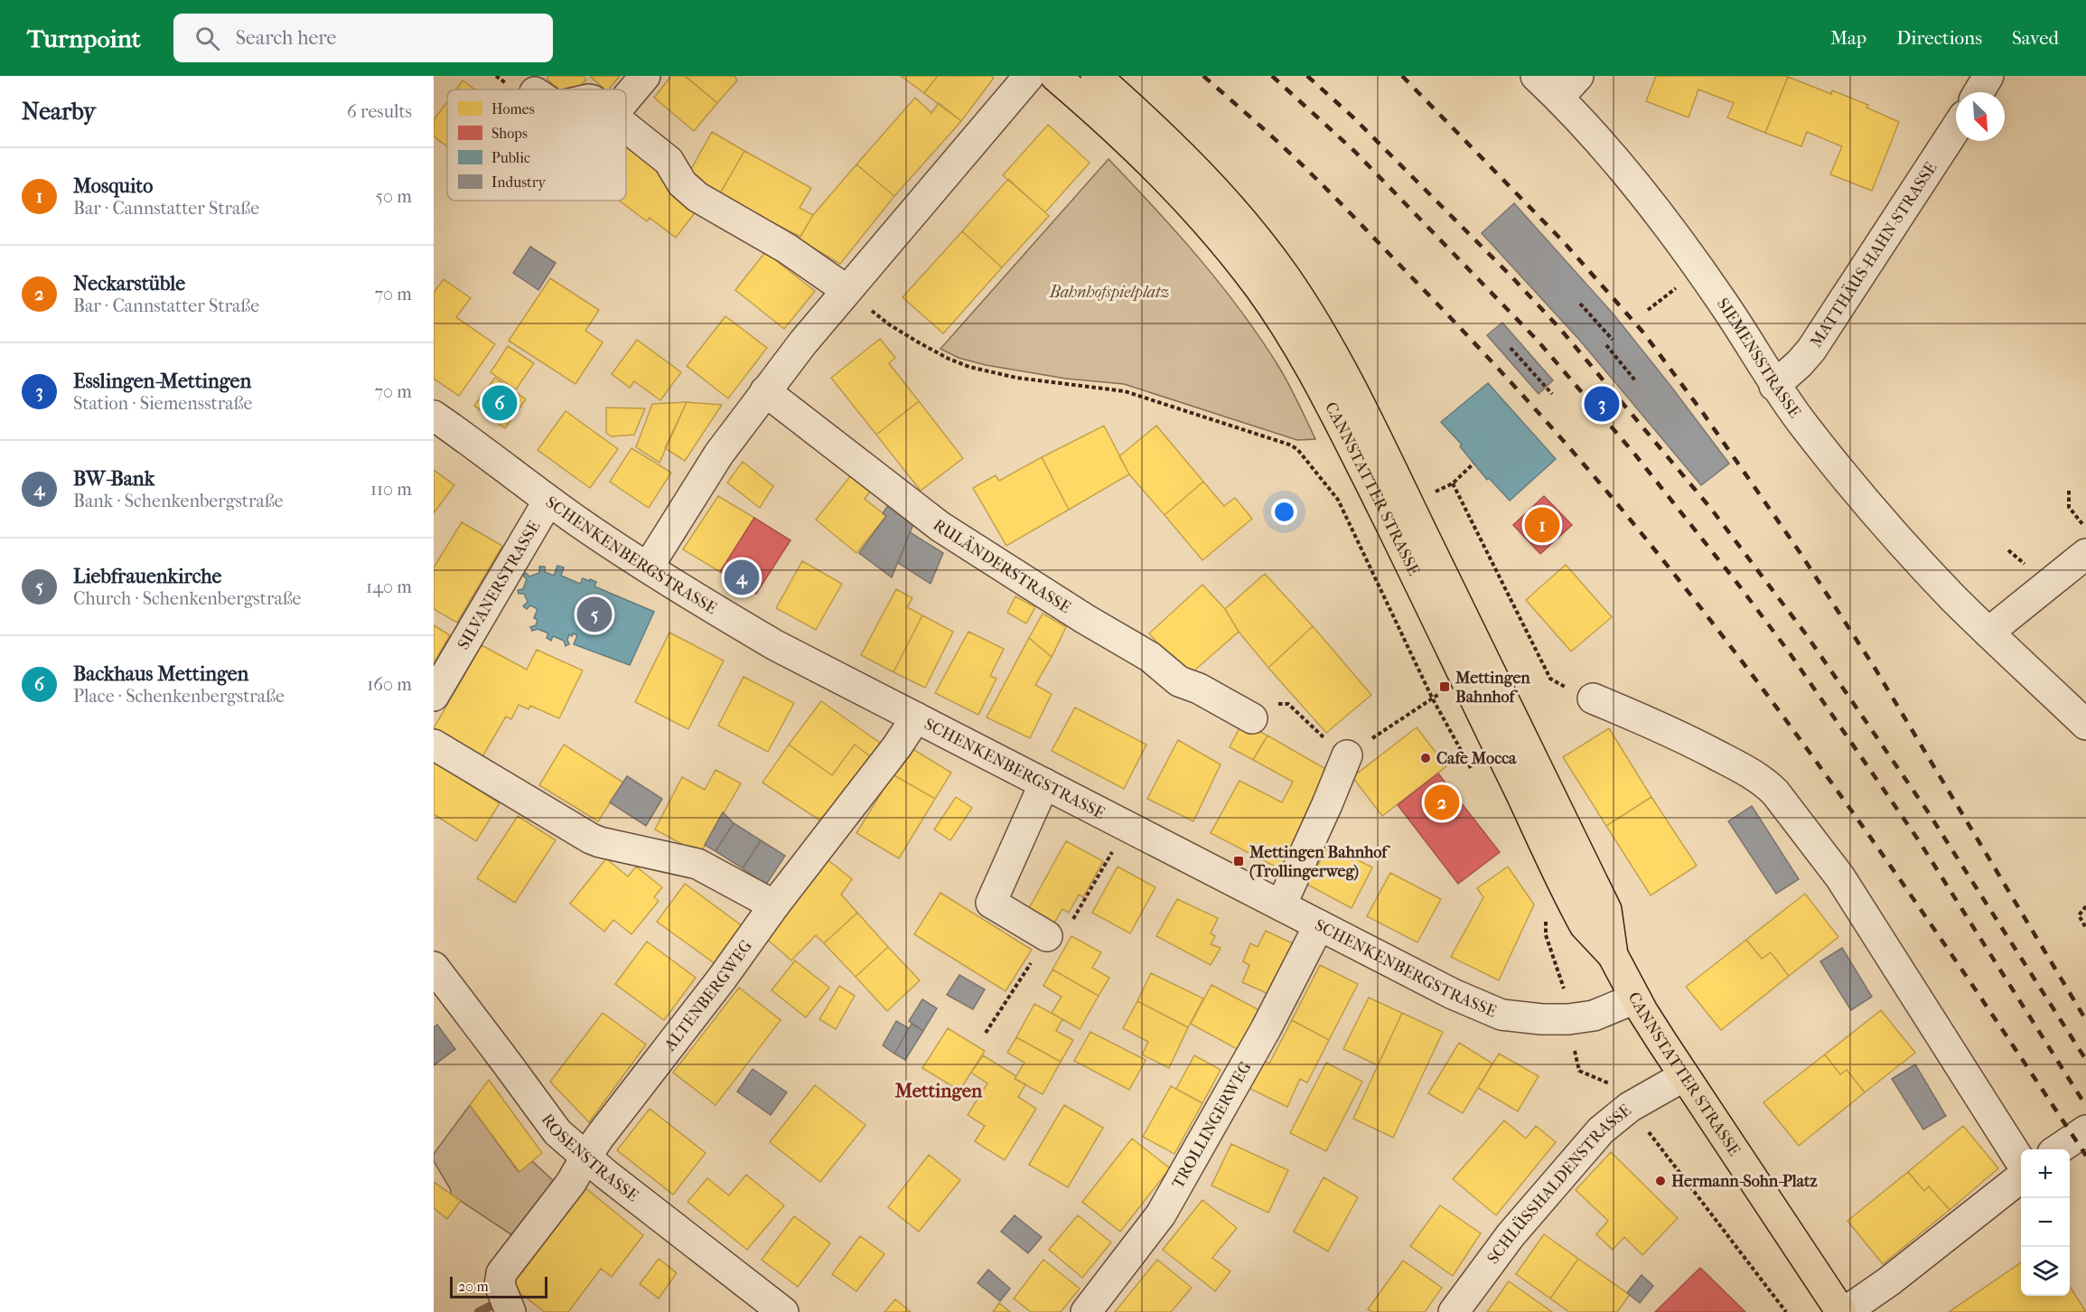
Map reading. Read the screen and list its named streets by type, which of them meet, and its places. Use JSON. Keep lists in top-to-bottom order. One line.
{"streets":{"main road":["CANNSTATTER STRASSE"],"street":["MATTHÄUS-HAHN-STRASSE","SIEMENSSTRASSE","SCHENKENBERGSTRASSE","RULÄNDERSTRASSE","SILVANERSTRASSE","ALTENBERGWEG","TROLLINGERWEG","ROSENSTRASSE","SCHLÜSSHALDENSTRASSE"]},"crossings":[["MATTHÄUS-HAHN-STRASSE","SIEMENSSTRASSE"],["CANNSTATTER STRASSE","SCHENKENBERGSTRASSE"],["CANNSTATTER STRASSE","SCHLÜSSHALDENSTRASSE"],["SCHENKENBERGSTRASSE","SILVANERSTRASSE"],["SCHENKENBERGSTRASSE","ALTENBERGWEG"],["SCHENKENBERGSTRASSE","TROLLINGERWEG"],["ALTENBERGWEG","ROSENSTRASSE"]],"districts":["Mettingen"],"parks":["Bahnhofspielplatz"],"places":{"transit":["Mettingen Bahnhof","Mettingen Bahnhof (Trollingerweg)"],"other":["Cafe Mocca","Hermann-Sohn-Platz"]},"legend":["Homes","Shops","Public","Industry"],"scale_bar":"20 m","north":"bottom right","page":{"header":"Turnpoint","search":"Search here","nav":["Map","Directions","Saved"],"heading":["Nearby","6 results"],"list":[{"mark":"1","name":"Mosquito","note":"Bar · Cannstatter Straße","value":"50 m"},{"mark":"2","name":"Neckarstüble","note":"Bar · Cannstatter Straße","value":"70 m"},{"mark":"3","name":"Esslingen-Mettingen","note":"Station · Siemensstraße","value":"70 m"},{"mark":"4","name":"BW-Bank","note":"Bank · Schenkenbergstraße","value":"110 m"},{"mark":"5","name":"Liebfrauenkirche","note":"Church · Schenkenbergstraße","value":"140 m"},{"mark":"6","name":"Backhaus Mettingen","note":"Place · Schenkenbergstraße","value":"160 m"}],"pins":["6","3","1","4","5","2"],"map_buttons":["+","−"],"scale":"20 m"}}
